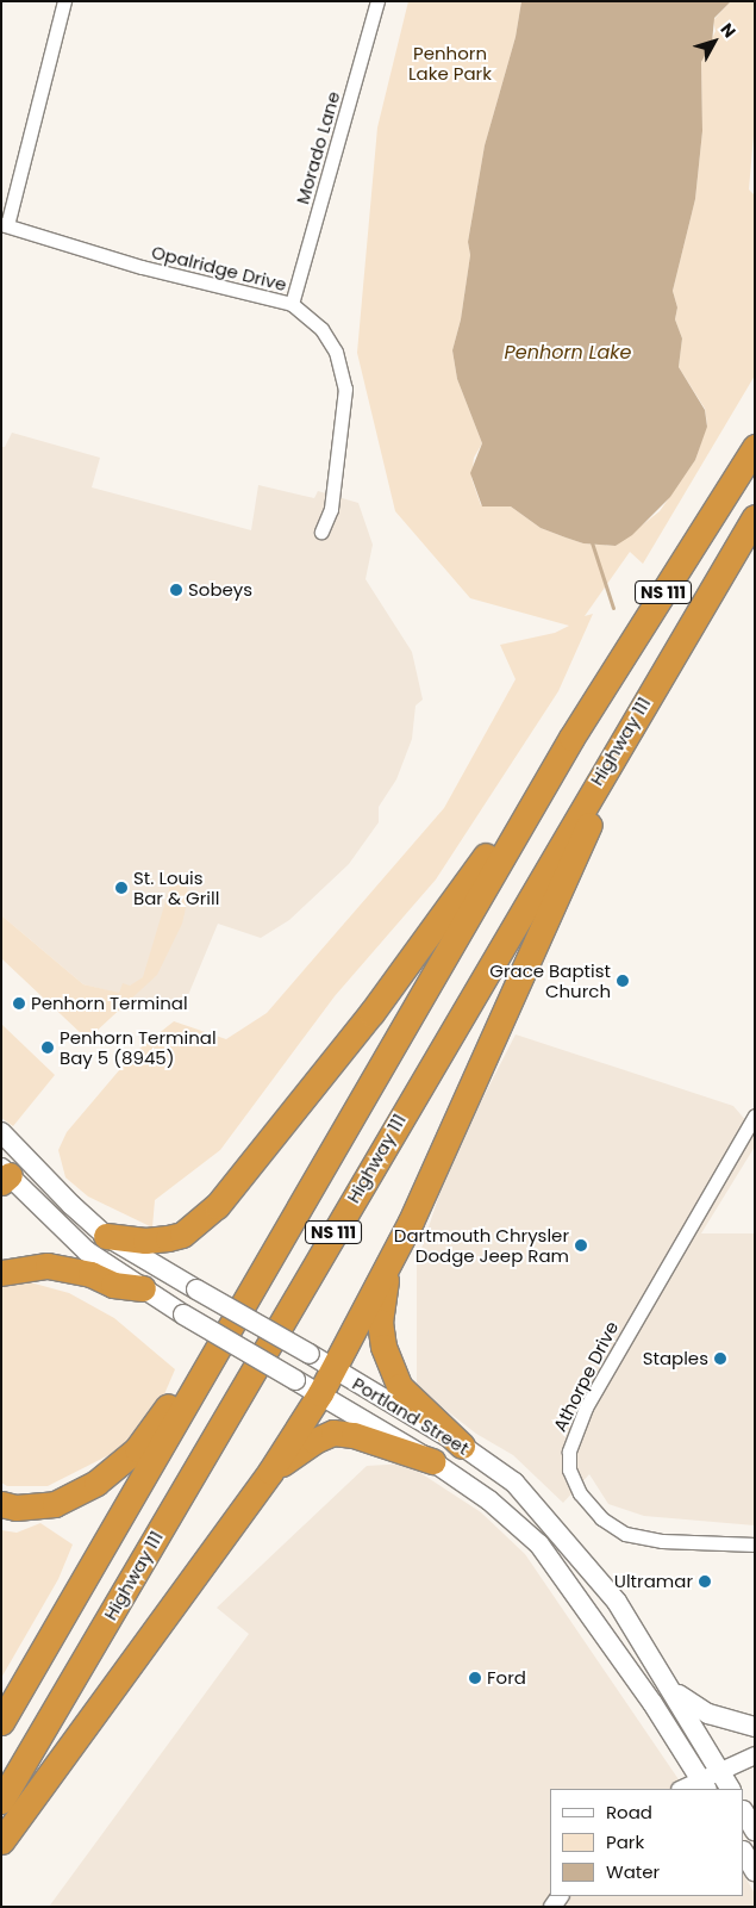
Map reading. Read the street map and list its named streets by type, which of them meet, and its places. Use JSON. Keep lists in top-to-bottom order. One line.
{"streets":{"highway":["NS 111","Highway 111"],"main road":["Portland Street"],"street":["Morado Lane","Opalridge Drive","Athorpe Drive"]},"crossings":[["Morado Lane","Opalridge Drive"]],"water":["Penhorn Lake"],"parks":["Penhorn Lake Park"],"places":["Sobeys","St. Louis Bar & Grill","Grace Baptist Church","Penhorn Terminal","Penhorn Terminal Bay 5 (8945)","Dartmouth Chrysler Dodge Jeep Ram","Staples","Ultramar","Ford"],"legend":["Road","Park","Water"],"north":"top right"}
